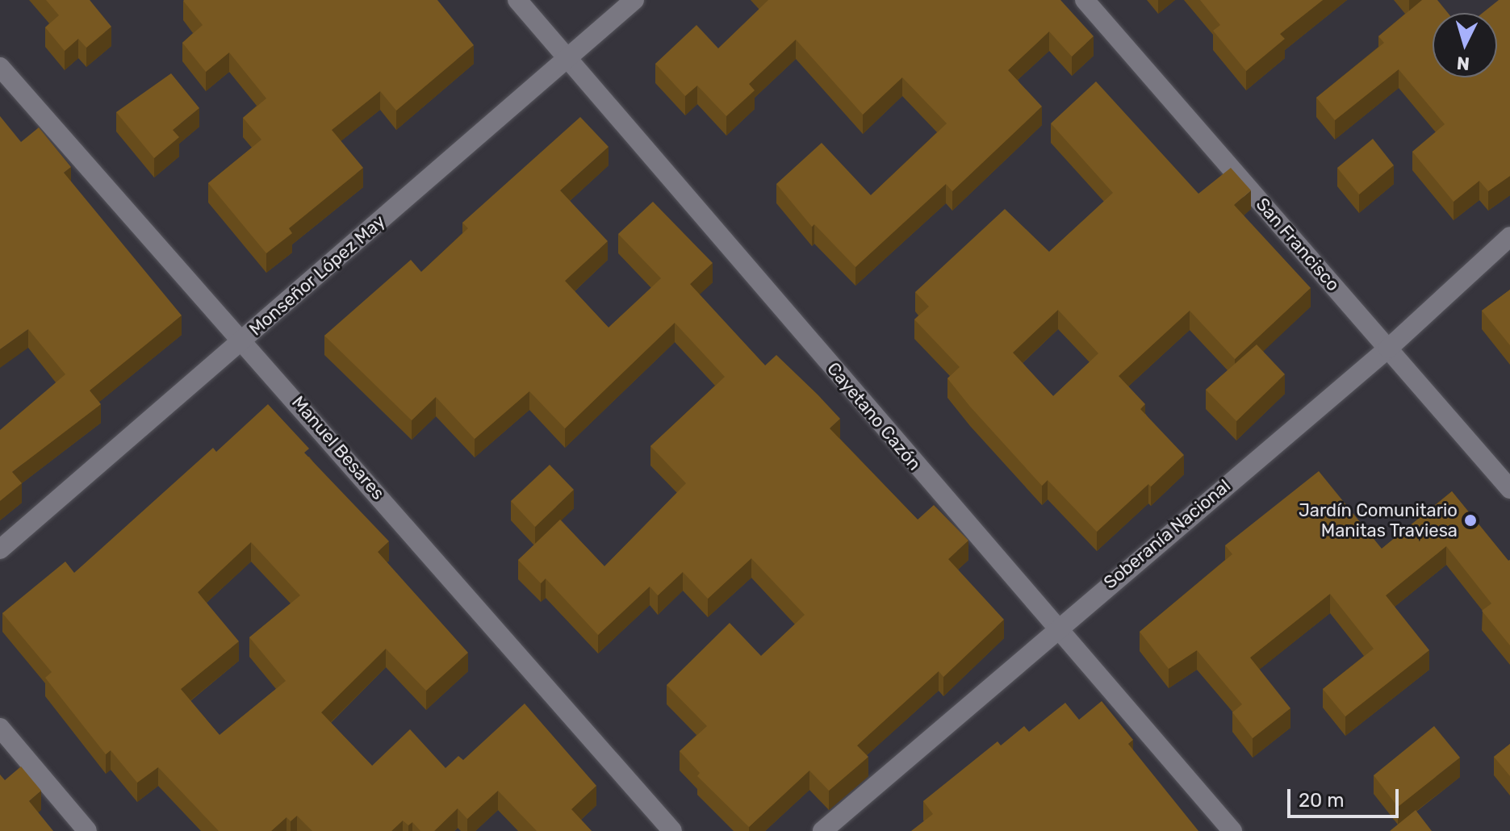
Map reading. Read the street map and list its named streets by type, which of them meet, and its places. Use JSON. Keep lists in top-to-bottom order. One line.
{"streets":{"street":["San Francisco","Monseñor López May","Cayetano Cazón","Manuel Besares","Soberanía Nacional"]},"crossings":[["San Francisco","Soberanía Nacional"],["Monseñor López May","Cayetano Cazón"],["Monseñor López May","Manuel Besares"],["Cayetano Cazón","Soberanía Nacional"]],"places":["Jardín Comunitario Manitas Traviesa"],"scale_bar":"20 m","north":"bottom"}
